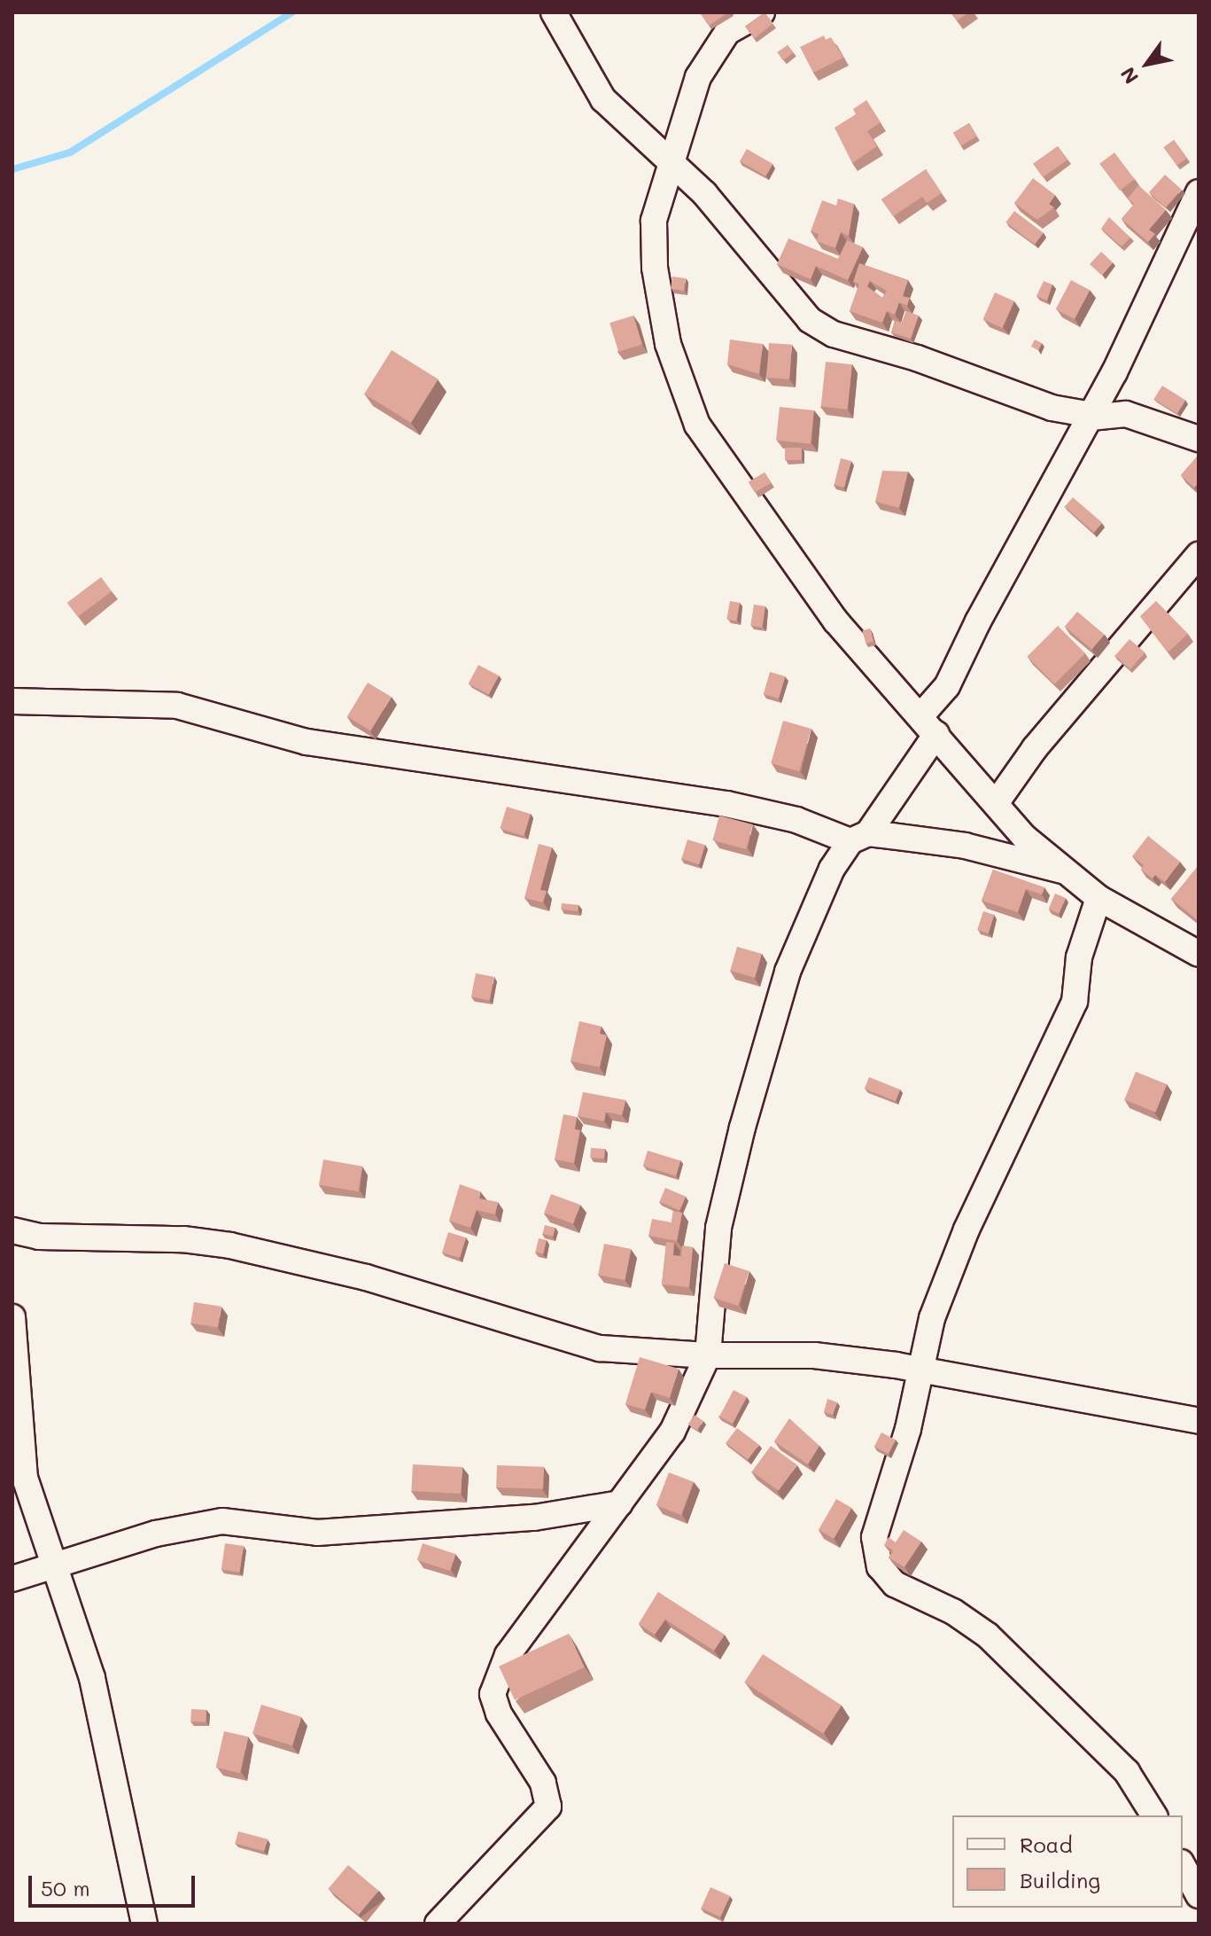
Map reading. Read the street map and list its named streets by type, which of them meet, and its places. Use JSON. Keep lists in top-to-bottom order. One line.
{"legend":["Road","Building"],"scale_bar":"50 m","north":"bottom left"}
